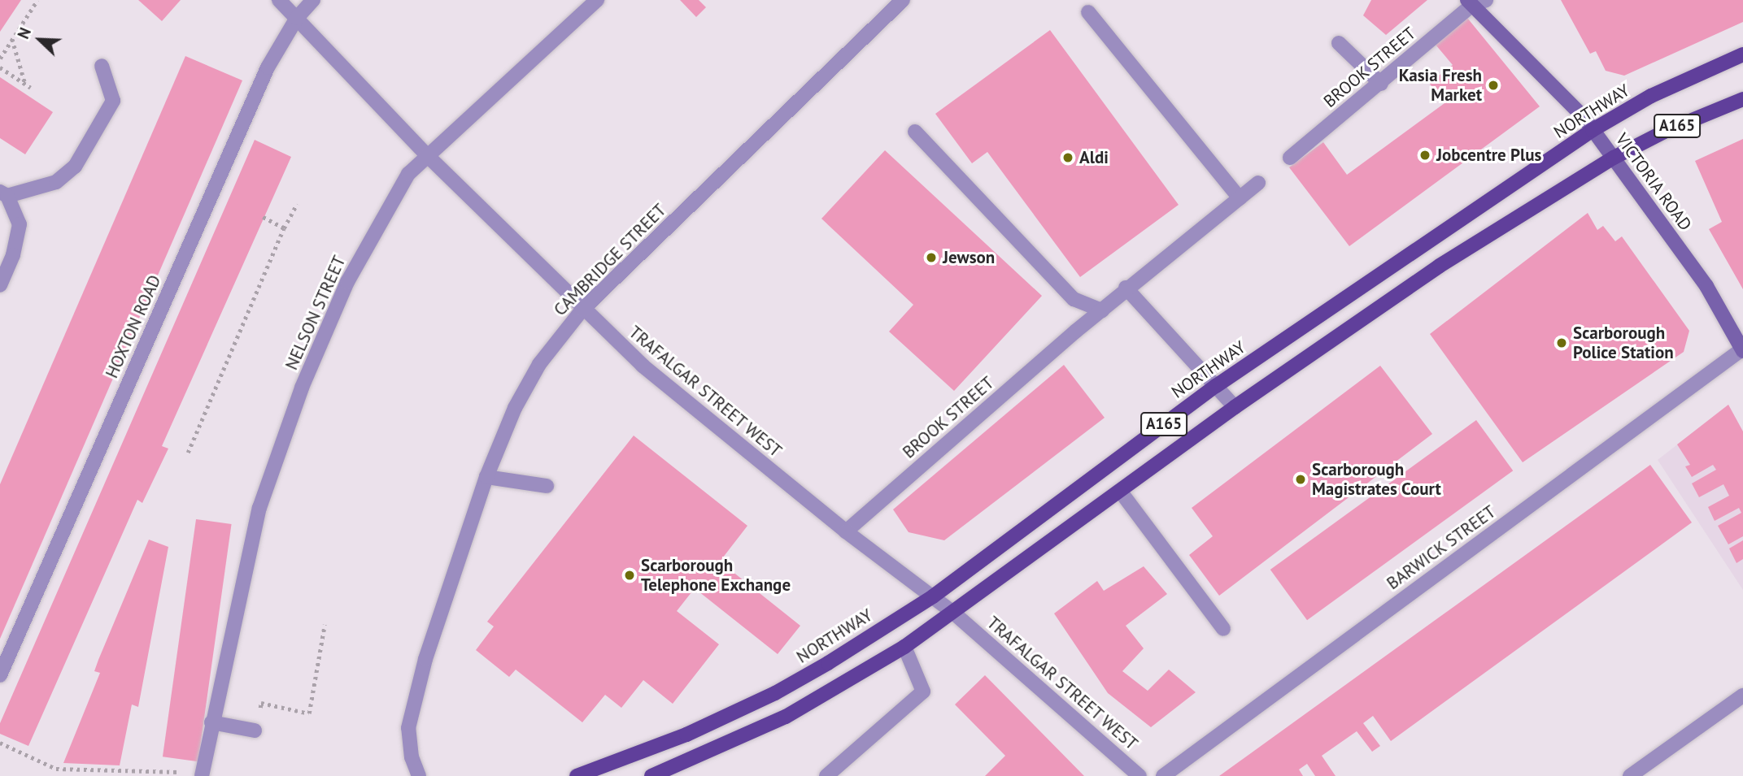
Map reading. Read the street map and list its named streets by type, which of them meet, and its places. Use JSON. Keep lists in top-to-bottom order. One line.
{"streets":{"main road":["NORTHWAY","A165","VICTORIA ROAD"],"street":["BROOK STREET","CAMBRIDGE STREET","NELSON STREET","HOXTON ROAD","TRAFALGAR STREET WEST","BARWICK STREET"]},"crossings":[["BROOK STREET","VICTORIA ROAD"],["BROOK STREET","TRAFALGAR STREET WEST"],["NORTHWAY","VICTORIA ROAD"],["NORTHWAY","TRAFALGAR STREET WEST"],["A165","VICTORIA ROAD"],["A165","TRAFALGAR STREET WEST"],["VICTORIA ROAD","BARWICK STREET"],["CAMBRIDGE STREET","TRAFALGAR STREET WEST"],["NELSON STREET","TRAFALGAR STREET WEST"],["HOXTON ROAD","TRAFALGAR STREET WEST"]],"places":["Kasia Fresh Market","Jobcentre Plus","Aldi","Jewson","Scarborough Police Station","Scarborough Magistrates Court","Scarborough Telephone Exchange"],"north":"top left"}
